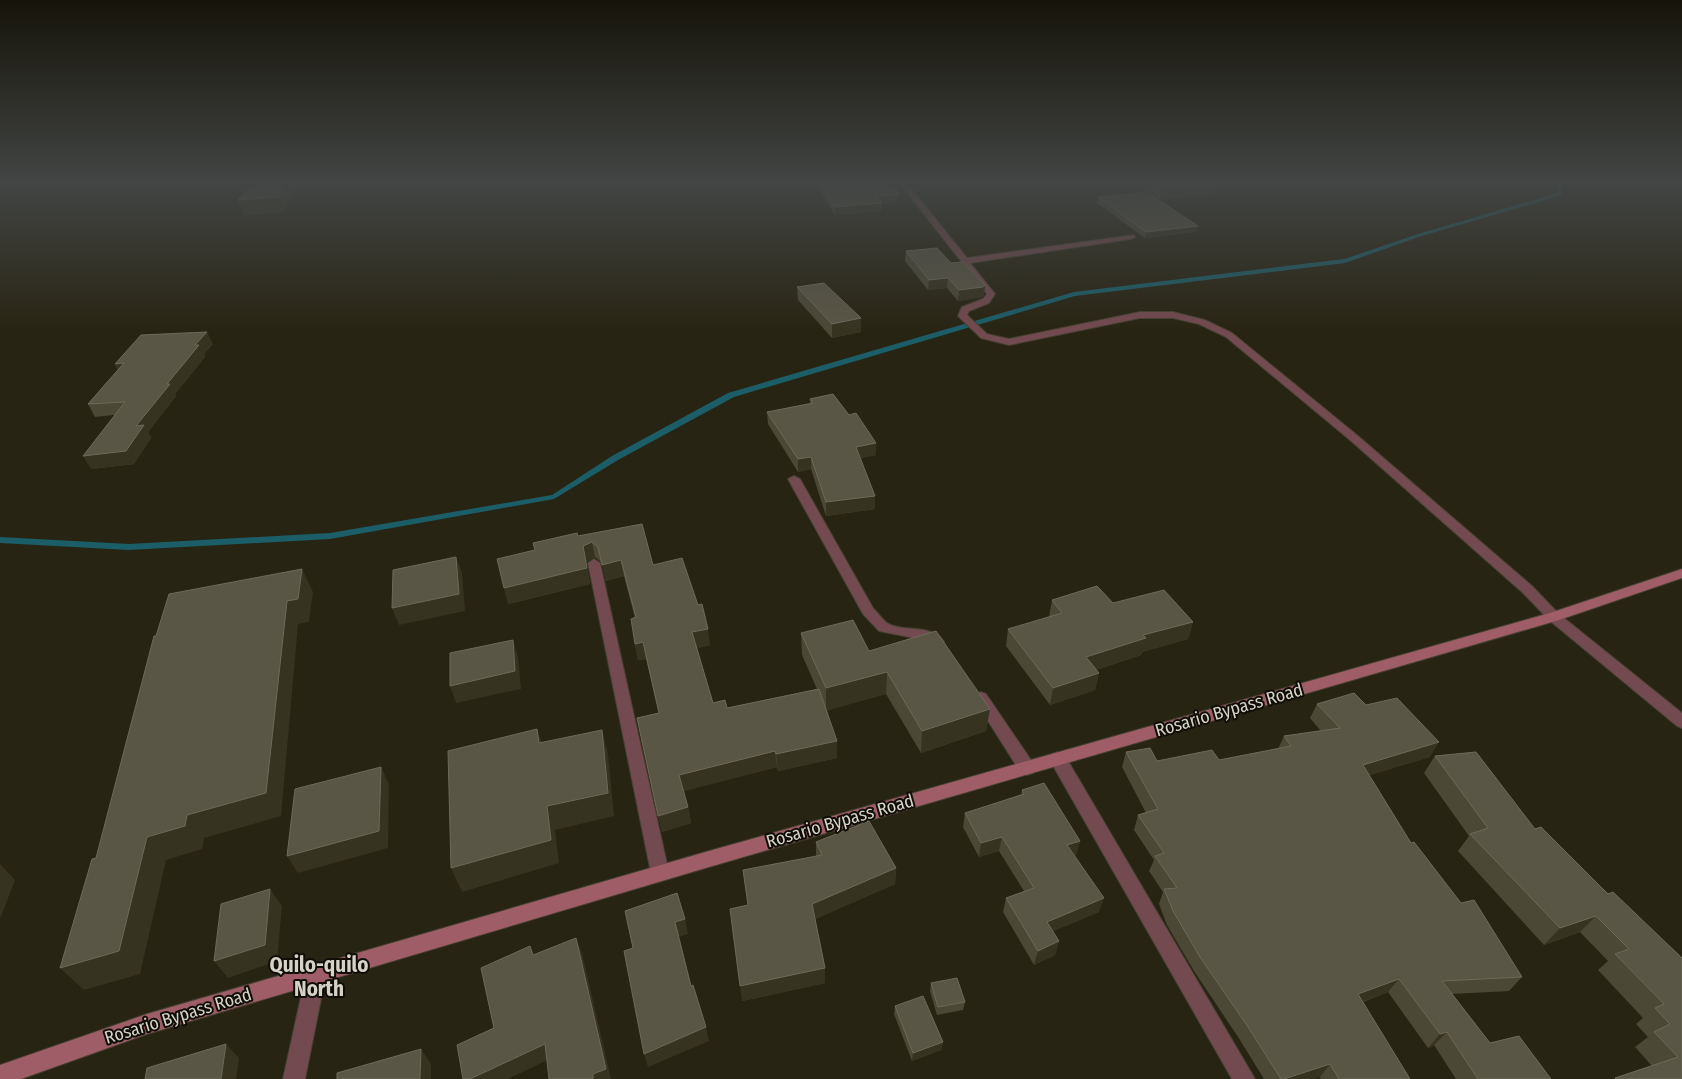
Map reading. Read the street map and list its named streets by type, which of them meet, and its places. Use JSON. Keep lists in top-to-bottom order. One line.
{"streets":{"main road":["Rosario Bypass Road"]},"districts":["Quilo-quilo North"]}
